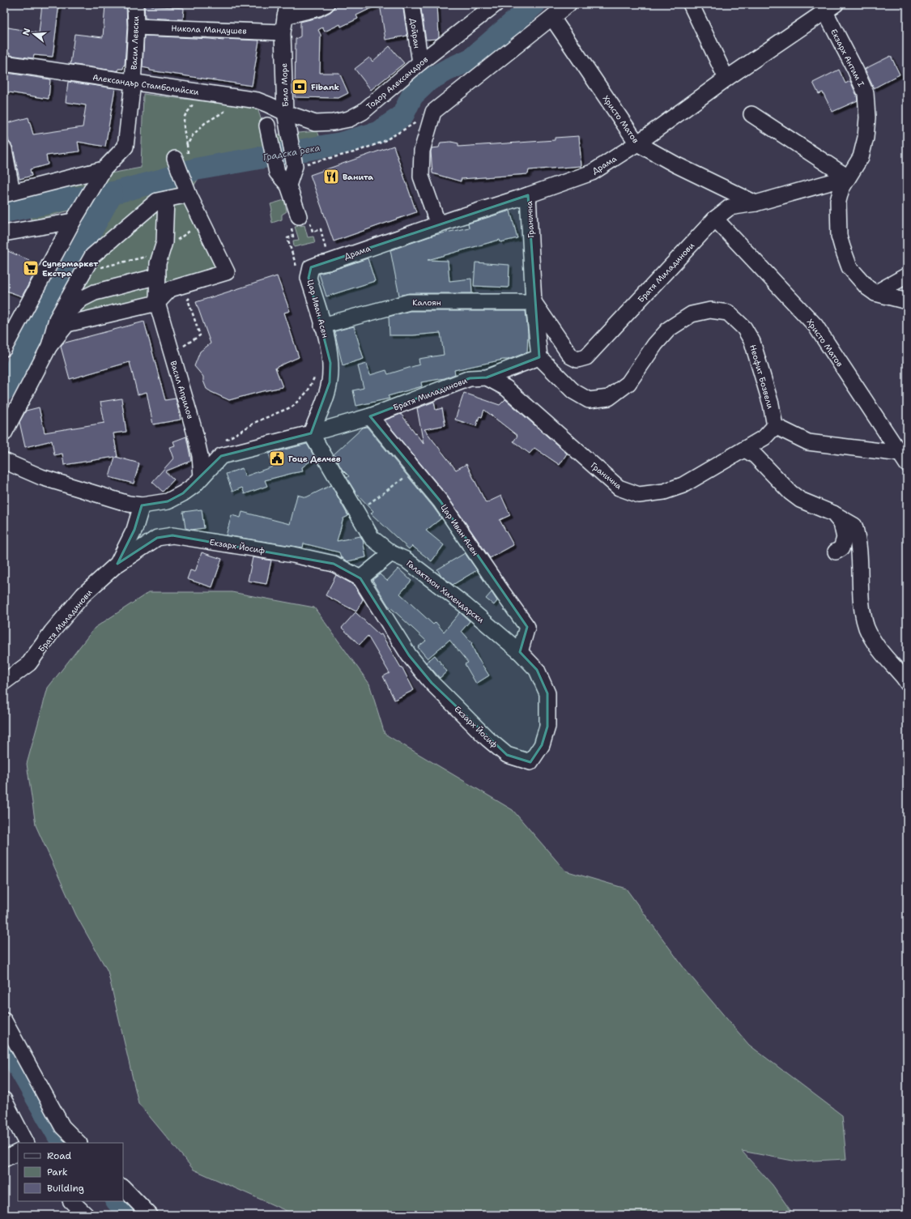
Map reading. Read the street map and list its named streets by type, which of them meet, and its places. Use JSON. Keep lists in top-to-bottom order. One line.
{"streets":{"street":["Никола Мандушев","Дойран","Васил Левски","Екзарх Антим I","Тодор Александров","Александър Стамболийски","Бяло Море","Христо Матов","Драма","Гранична","Братя Миладинови","Калоян","Цар Иван Асен","Неофит Бозвели","Васил Априлов","Екзарх Йосиф","Галактион Хилендарски"]},"crossings":[["Никола Мандушев","Васил Левски"],["Никола Мандушев","Бяло Море"],["Дойран","Тодор Александров"],["Васил Левски","Александър Стамболийски"],["Екзарх Антим I","Драма"],["Екзарх Антим I","Братя Миладинови"],["Тодор Александров","Александър Стамболийски"],["Тодор Александров","Бяло Море"],["Александър Стамболийски","Бяло Море"],["Христо Матов","Драма"],["Христо Матов","Братя Миладинови"],["Драма","Гранична"],["Драма","Цар Иван Асен"],["Гранична","Братя Миладинови"],["Гранична","Калоян"],["Гранична","Неофит Бозвели"],["Братя Миладинови","Калоян"],["Братя Миладинови","Цар Иван Асен"],["Братя Миладинови","Неофит Бозвели"],["Братя Миладинови","Васил Априлов"],["Братя Миладинови","Екзарх Йосиф"],["Братя Миладинови","Галактион Хилендарски"],["Калоян","Цар Иван Асен"],["Цар Иван Асен","Екзарх Йосиф"],["Цар Иван Асен","Галактион Хилендарски"],["Екзарх Йосиф","Галактион Хилендарски"]],"water":["Градска река"],"places":{"bank":["Fibank"],"restaurant":["Ванита"],"supermarket":["Супермаркет Екстра"],"public building":["Гоце Делчев"]},"legend":["Road","Park","Building"],"north":"left"}
